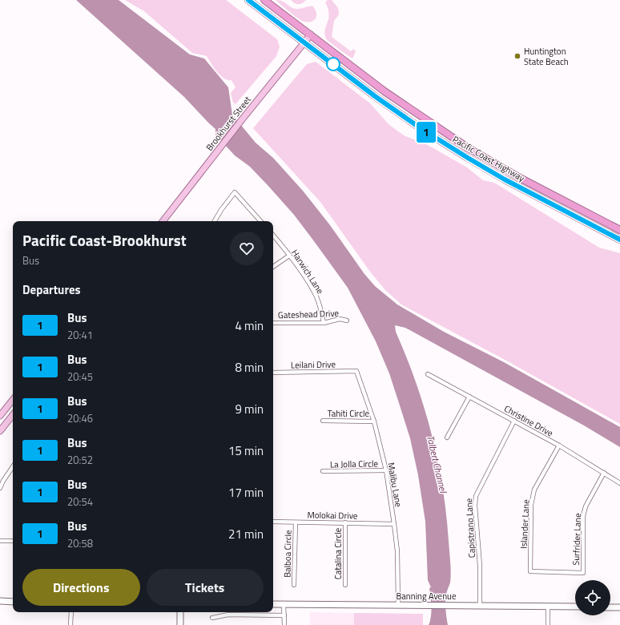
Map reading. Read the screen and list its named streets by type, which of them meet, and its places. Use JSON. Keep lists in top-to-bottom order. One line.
{"streets":{"highway":["Pacific Coast Highway"],"main road":["Brookhurst Street"],"street":["Harwich Lane","Gateshead Drive","Leilani Drive","Tahiti Circle","Christine Drive","La Jolla Circle","Malibu Lane","Molokai Drive","Islander Lane","Capistrano Lane","Surfrider Lane","Balboa Circle","Catalina Circle","Banning Avenue"]},"crossings":[["Brookhurst Street","Pacific Coast Highway"],["Harwich Lane","Gateshead Drive"],["Leilani Drive","Malibu Lane"],["Tahiti Circle","Malibu Lane"],["Christine Drive","Islander Lane"],["Christine Drive","Capistrano Lane"],["Christine Drive","Surfrider Lane"],["La Jolla Circle","Malibu Lane"],["Malibu Lane","Molokai Drive"],["Malibu Lane","Banning Avenue"],["Molokai Drive","Balboa Circle"],["Molokai Drive","Catalina Circle"],["Islander Lane","Surfrider Lane"],["Capistrano Lane","Banning Avenue"]],"water":["Talbert Channel"],"places":["Huntington State Beach"],"lines":["bus line 1"],"page":{"on_map":"1","heading":[["Pacific Coast-Brookhurst","Bus"],"Departures"],"list":[{"mark":"1","name":"Bus","note":"20:41","value":"4 min"},{"mark":"1","name":"Bus","note":"20:45","value":"8 min"},{"mark":"1","name":"Bus","note":"20:46","value":"9 min"},{"mark":"1","name":"Bus","note":"20:52","value":"15 min"},{"mark":"1","name":"Bus","note":"20:54","value":"17 min"},{"mark":"1","name":"Bus","note":"20:58","value":"21 min"}],"buttons":["Directions","Tickets"]}}
